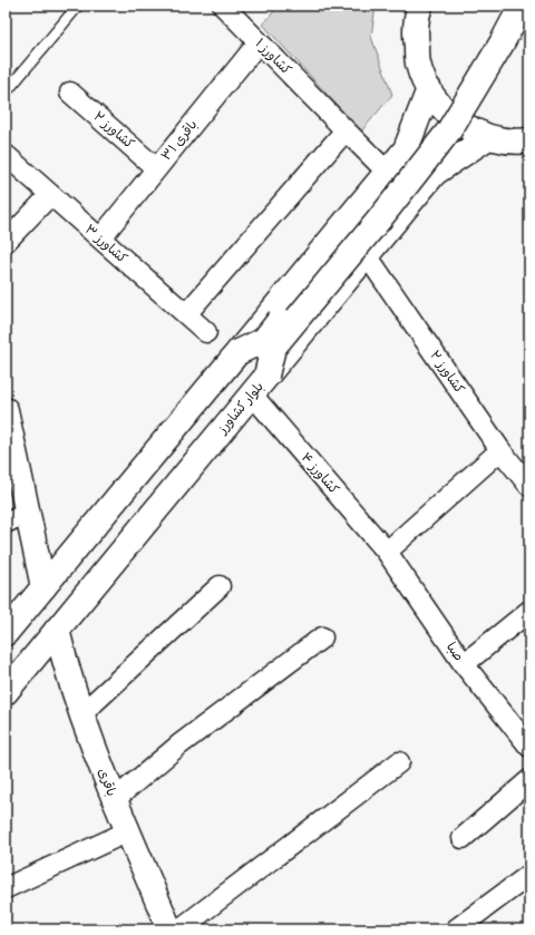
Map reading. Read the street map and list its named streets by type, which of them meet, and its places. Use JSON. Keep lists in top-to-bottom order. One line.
{"streets":{"main road":["بلوار کشاورز","باقری"],"street":["کشاورز ۱","کشاورز ۲","باقری ۳۱","کشاورز ۳","کشاورز ۴","صبا"]},"crossings":[["کشاورز ۱","باقری ۳۱"],["کشاورز ۲","باقری ۳۱"],["کشاورز ۲","بلوار کشاورز"],["باقری ۳۱","کشاورز ۳"],["بلوار کشاورز","کشاورز ۴"],["بلوار کشاورز","باقری"],["کشاورز ۴","صبا"]]}
